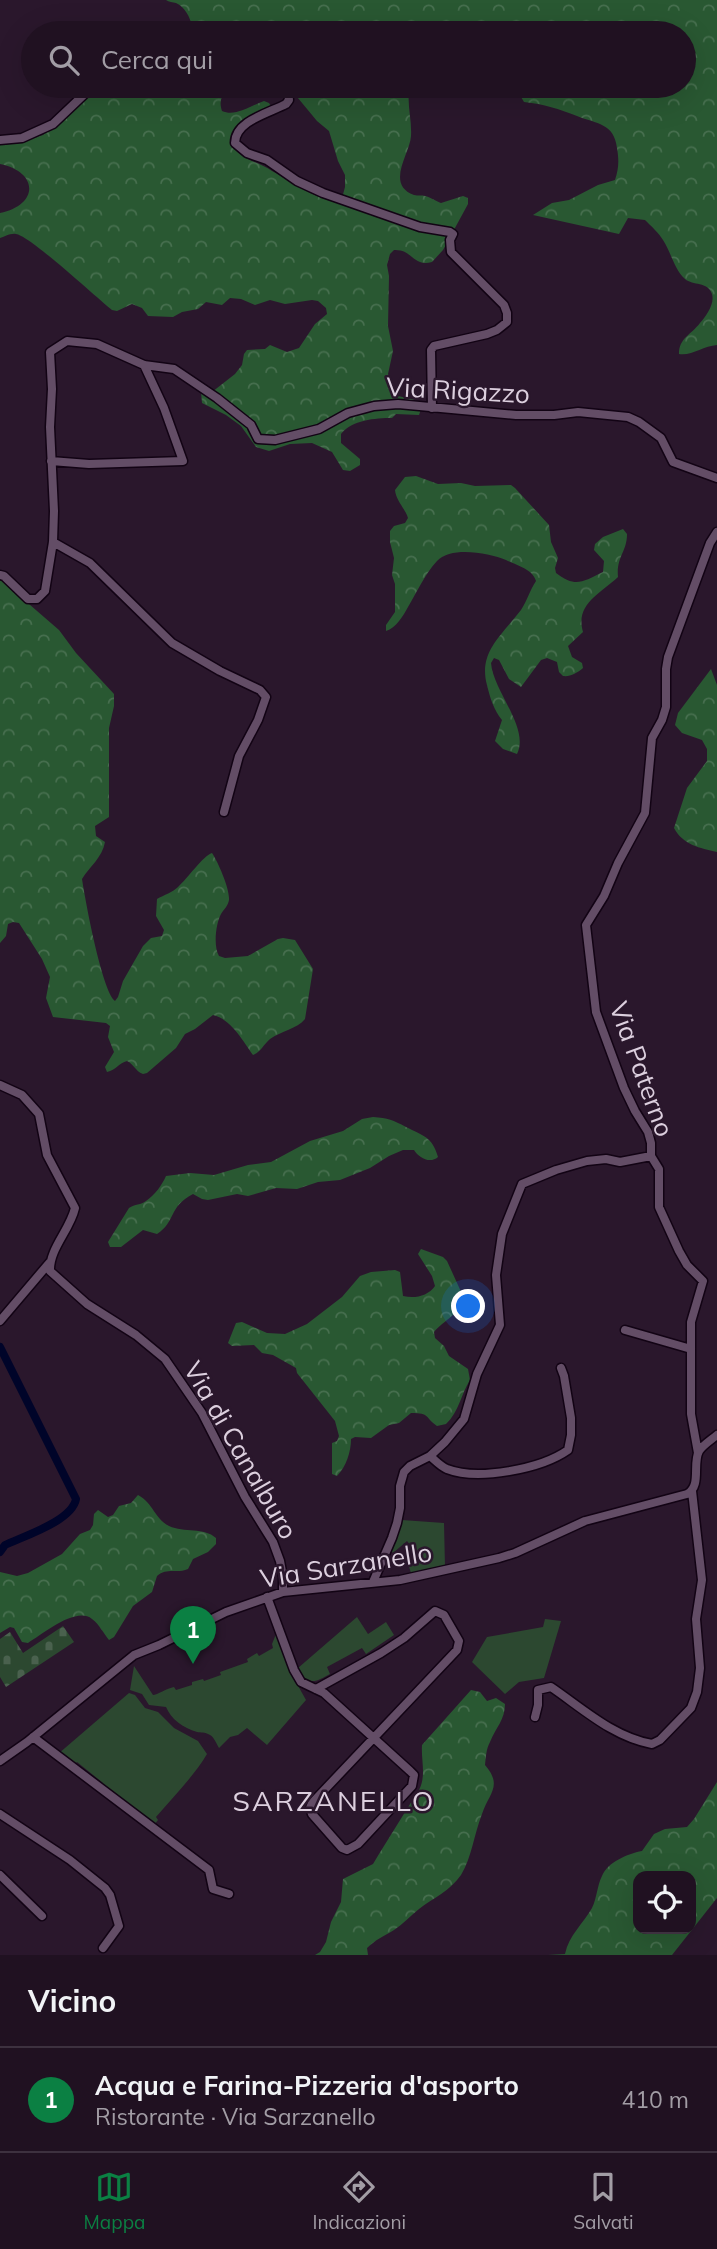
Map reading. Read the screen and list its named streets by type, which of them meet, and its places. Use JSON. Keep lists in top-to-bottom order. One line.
{"streets":{"street":["Via Rigazzo","Via Paterno","Via di Canalburo","Via Sarzanello"]},"crossings":[["Via Paterno","Via Sarzanello"],["Via di Canalburo","Via Sarzanello"]],"districts":["SARZANELLO"],"page":{"search":"Cerca qui","pins":"1","heading":"Vicino","list":[{"mark":"1","name":"Acqua e Farina-Pizzeria d'asporto","note":"Ristorante · Via Sarzanello","value":"410 m"}],"nav":["Mappa","Indicazioni","Salvati"]}}
